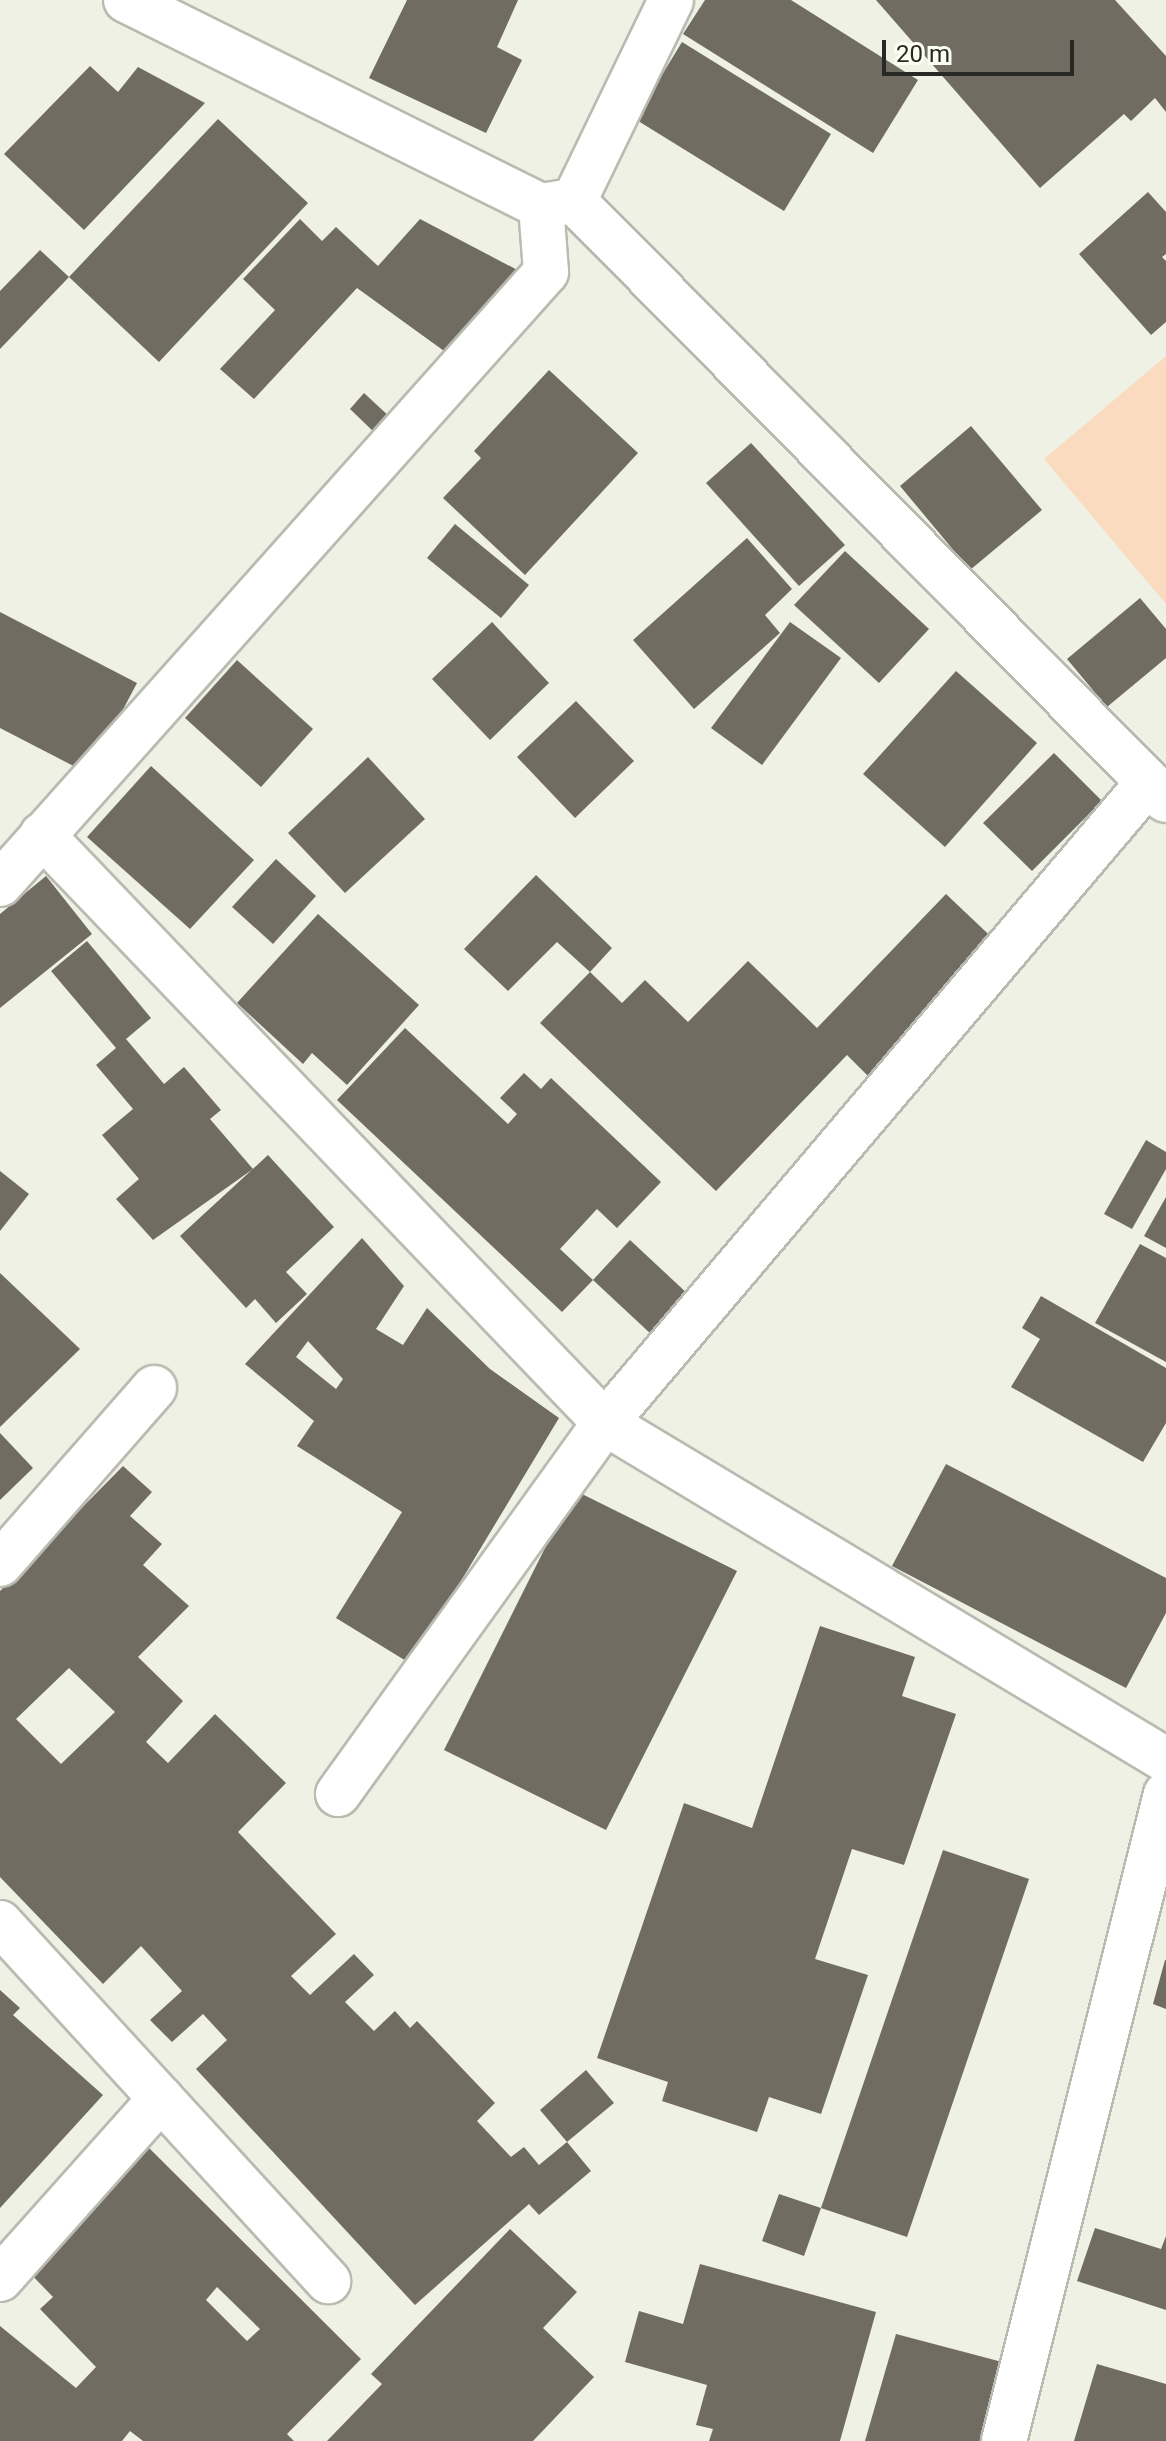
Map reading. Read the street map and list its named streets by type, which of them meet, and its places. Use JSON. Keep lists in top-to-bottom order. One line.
{"scale_bar":"20 m"}
